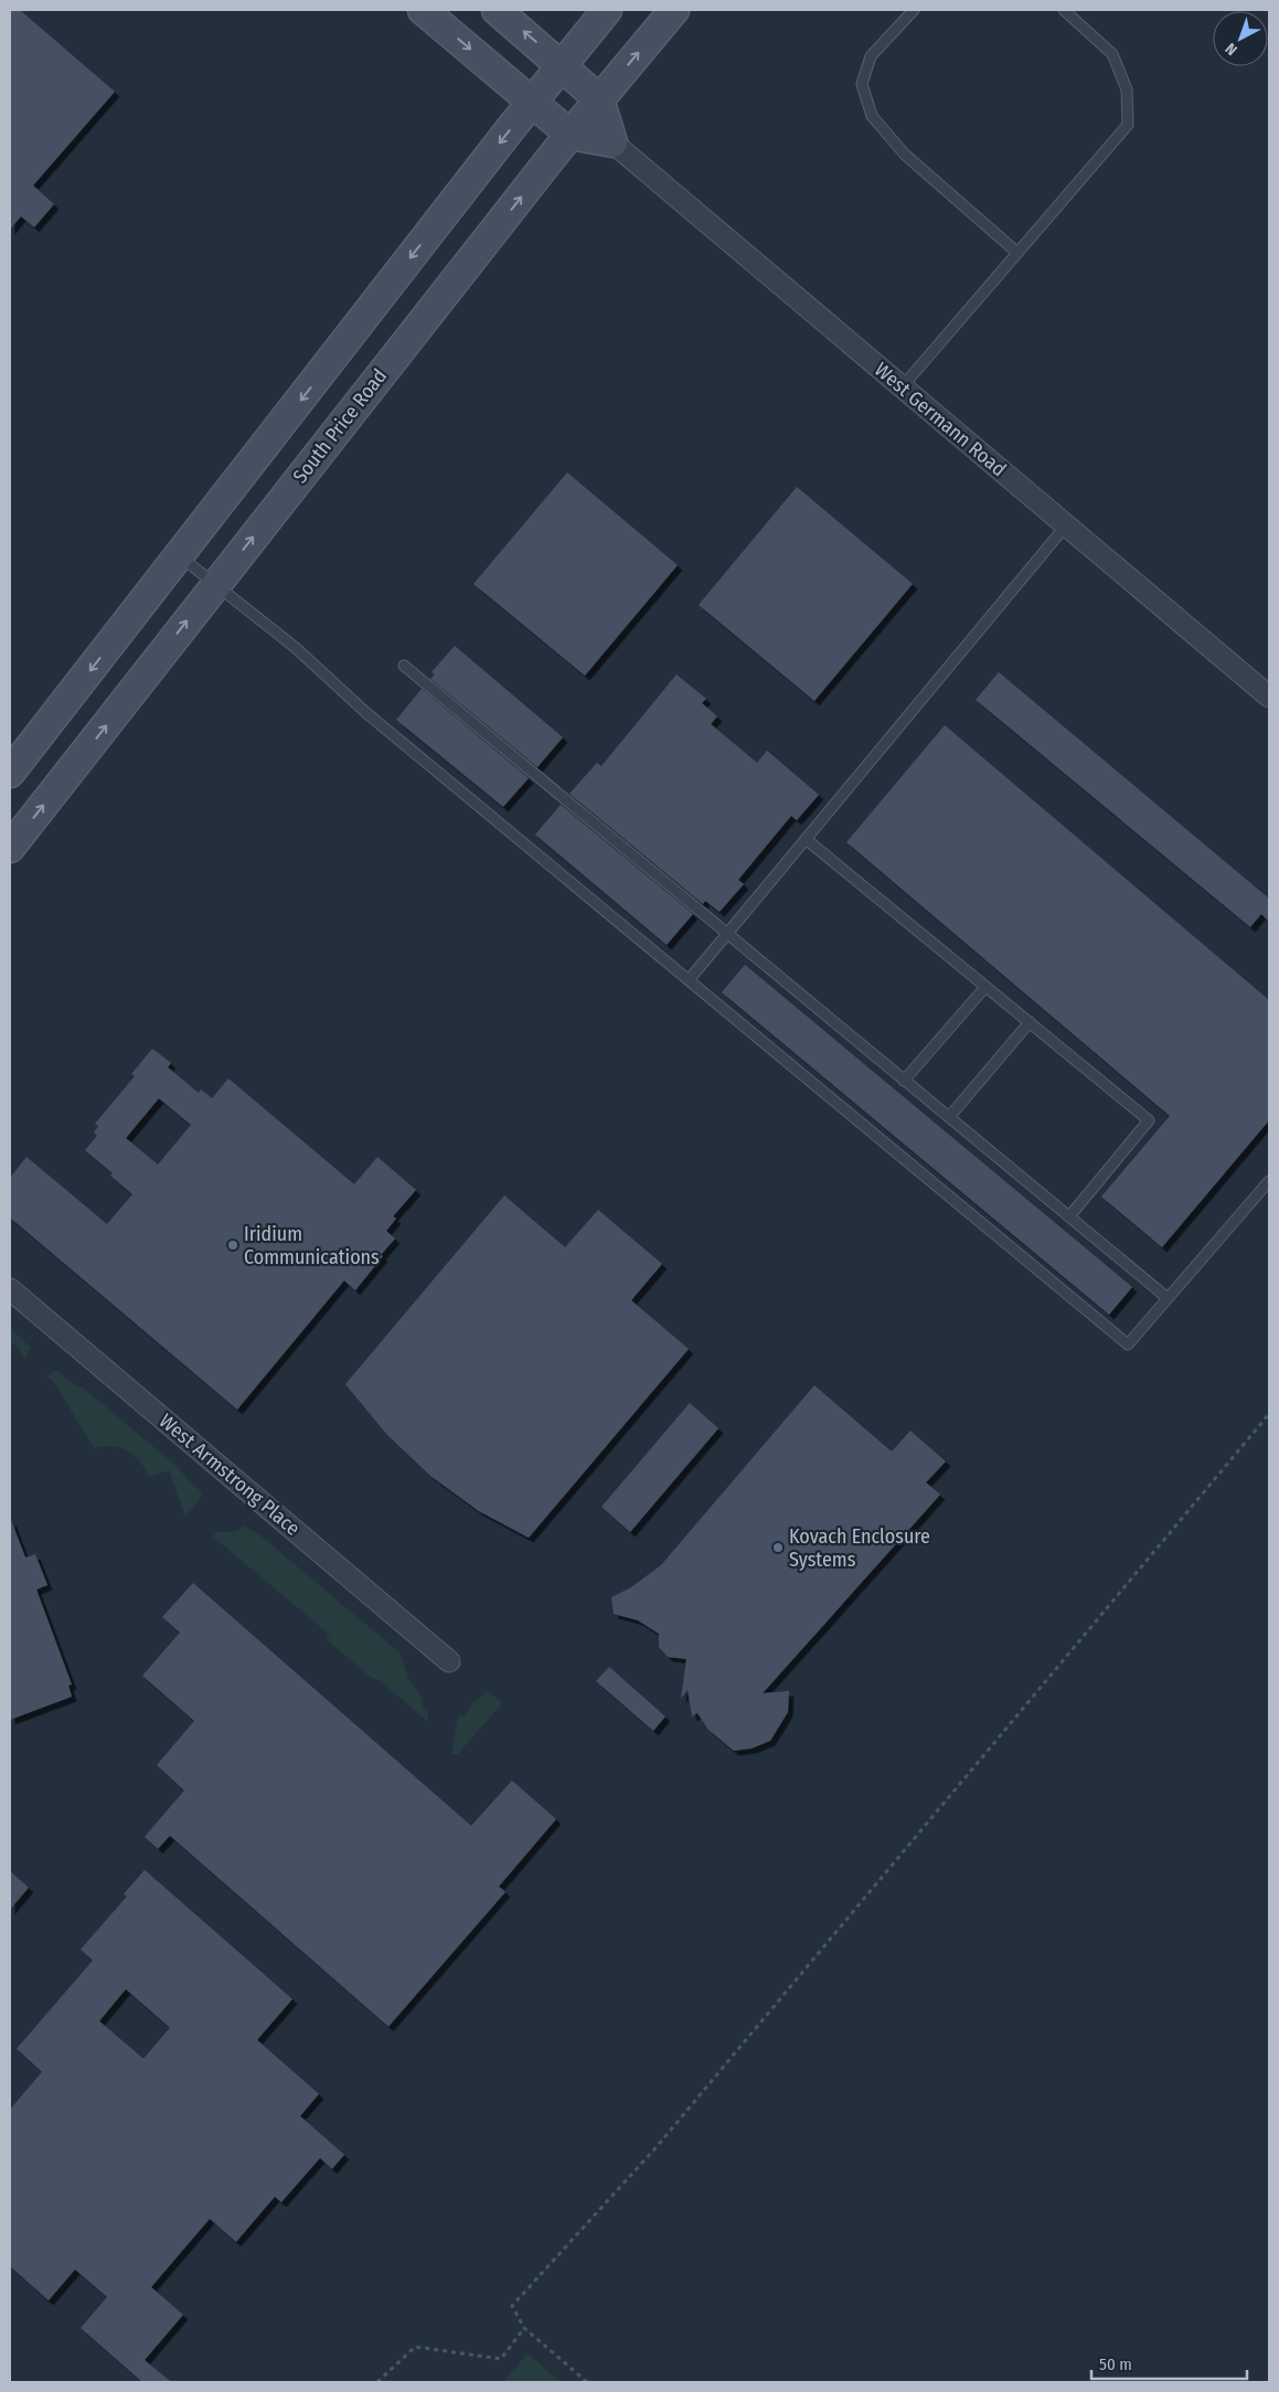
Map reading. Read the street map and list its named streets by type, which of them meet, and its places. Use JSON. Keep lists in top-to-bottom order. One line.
{"streets":{"main road":["West Germann Road","South Price Road"],"street":["West Armstrong Place"]},"crossings":[["West Germann Road","South Price Road"]],"places":["Iridium Communications","Kovach Enclosure Systems"],"scale_bar":"50 m","north":"bottom left"}
